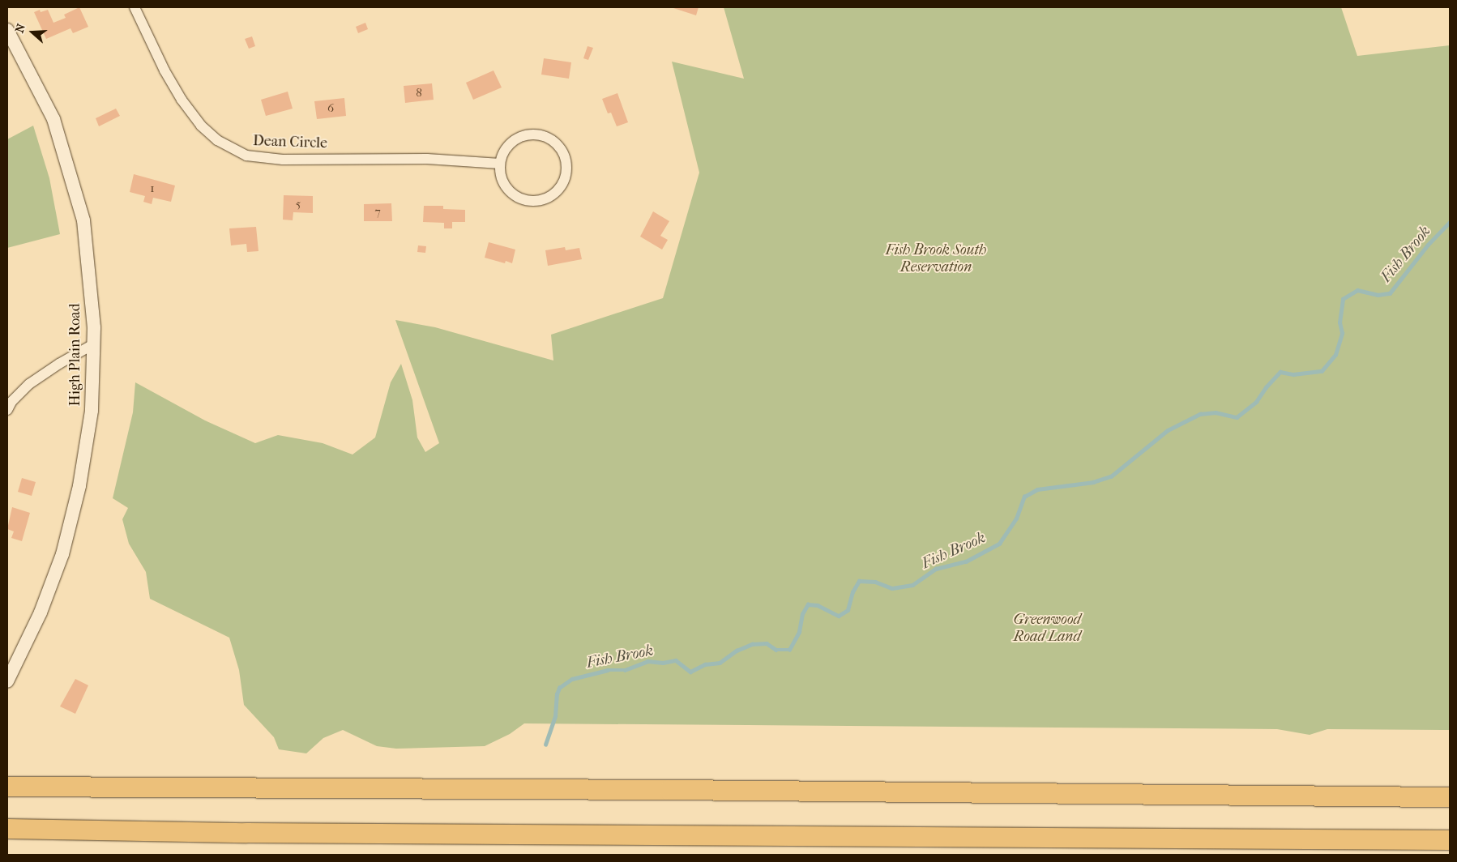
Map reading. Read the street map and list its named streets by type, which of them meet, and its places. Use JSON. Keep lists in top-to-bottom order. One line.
{"streets":{"street":["Dean Circle","High Plain Road"]},"water":["Fish Brook"],"parks":["Fish Brook South Reservation","Greenwood Road Land"],"house_numbers":["8","6","1","5","7"],"north":"left"}
